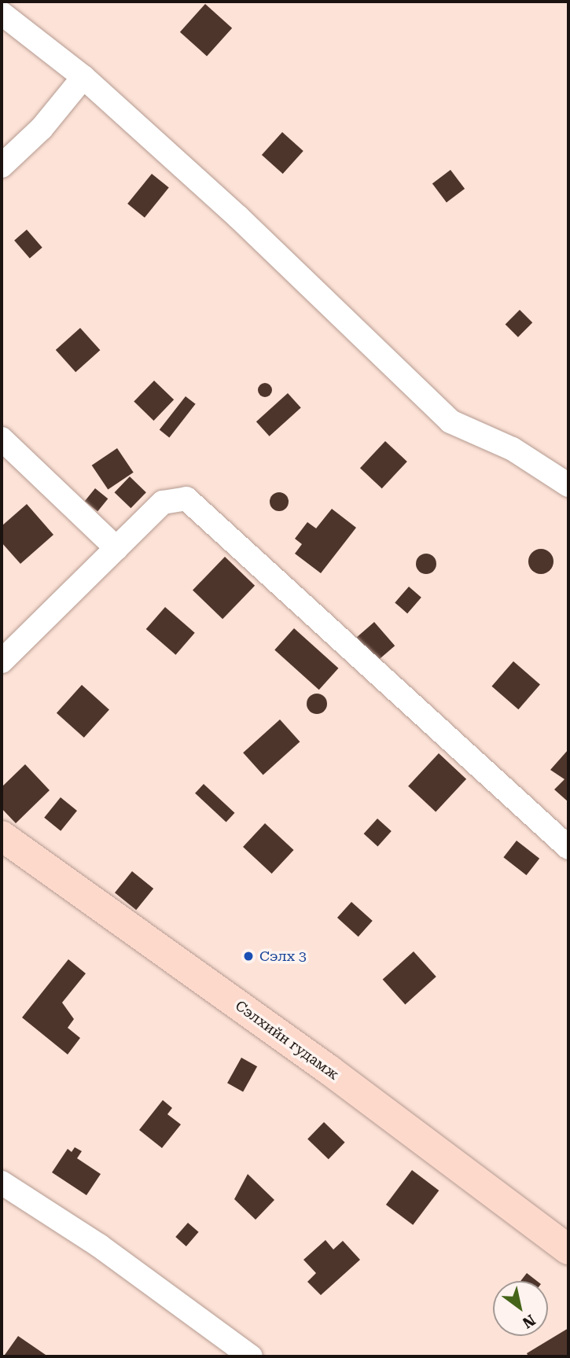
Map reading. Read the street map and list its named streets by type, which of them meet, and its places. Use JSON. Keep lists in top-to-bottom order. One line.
{"streets":{"main road":["Сэлхийн гудамж"]},"places":["Сэлх 3"],"north":"bottom right"}
